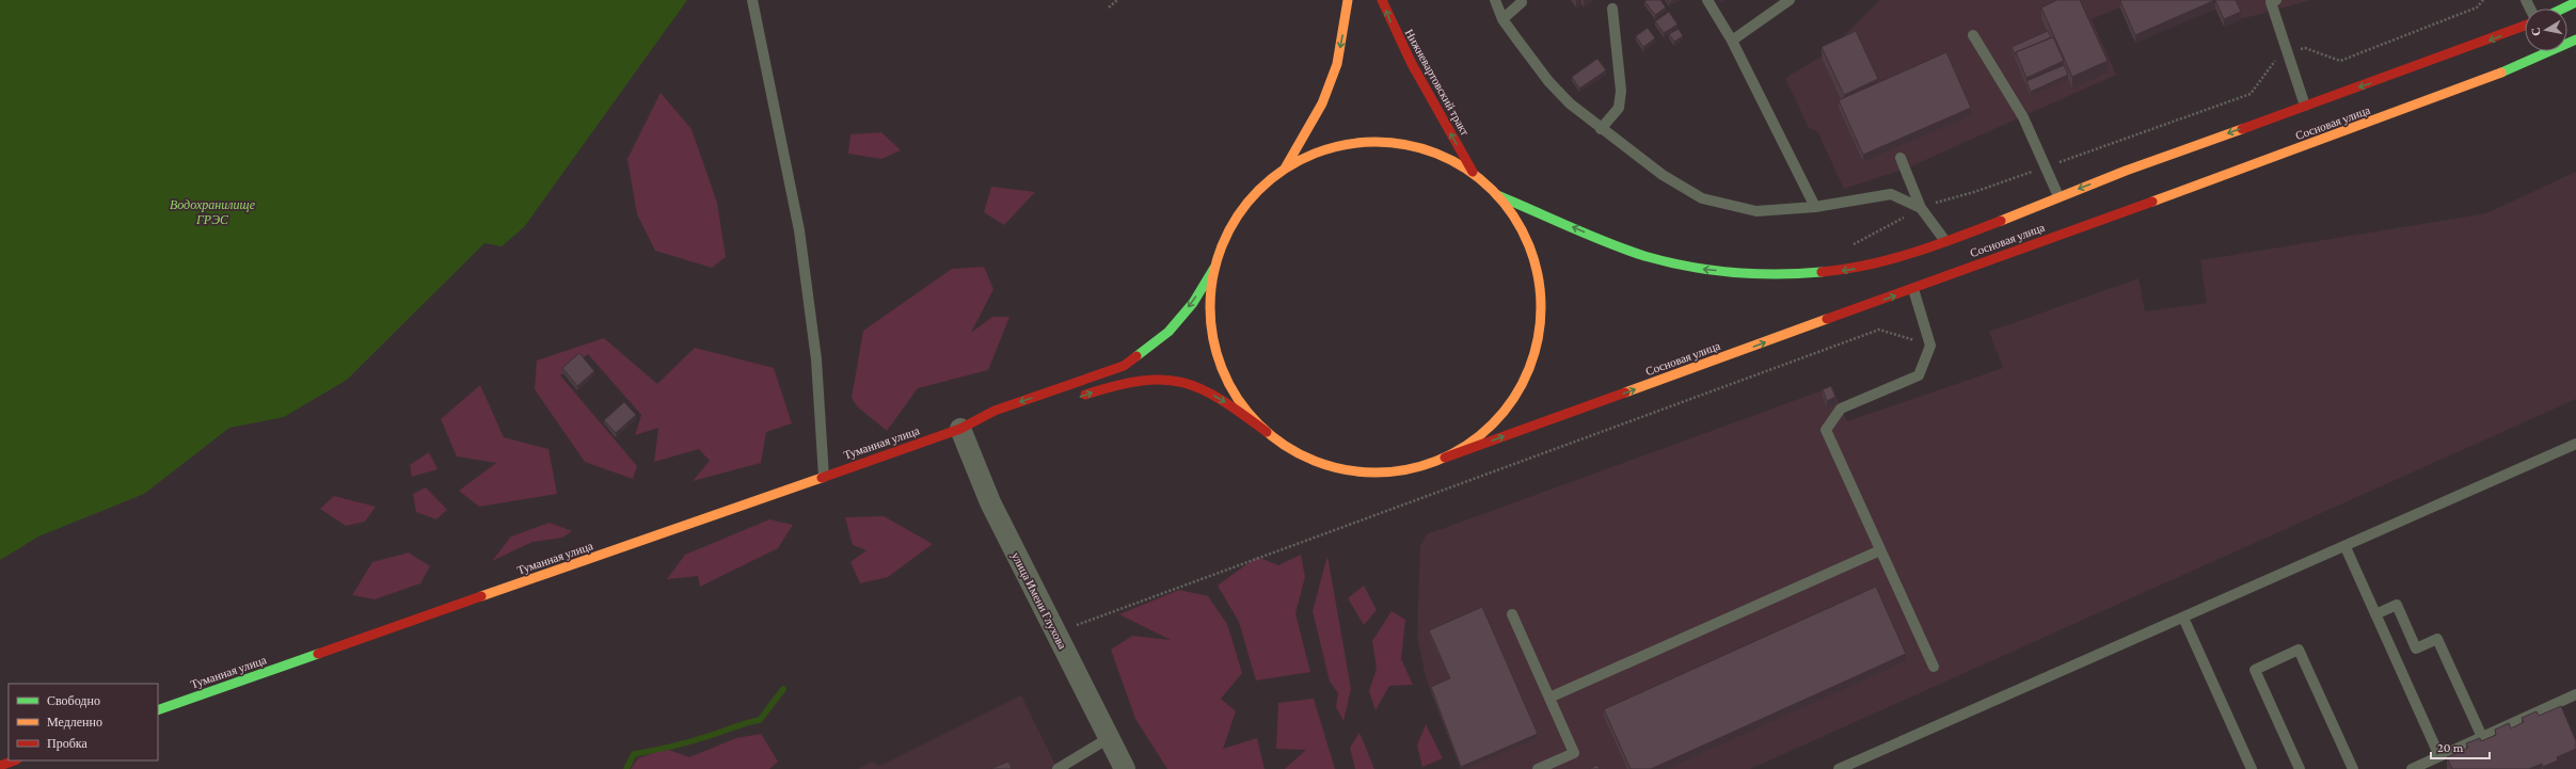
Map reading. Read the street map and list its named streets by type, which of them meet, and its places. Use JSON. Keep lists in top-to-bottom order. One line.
{"streets":{"main road":["Нижневартовский тракт","Сосновая улица","Туманная улица"],"street":["улица Имени Глухова"]},"crossings":[["Туманная улица","улица Имени Глухова"]],"one_way":["Нижневартовский тракт"],"water":["Водохранилище ГРЭС"],"legend":["Свободно","Медленно","Пробка"],"scale_bar":"20 m","north":"left"}
